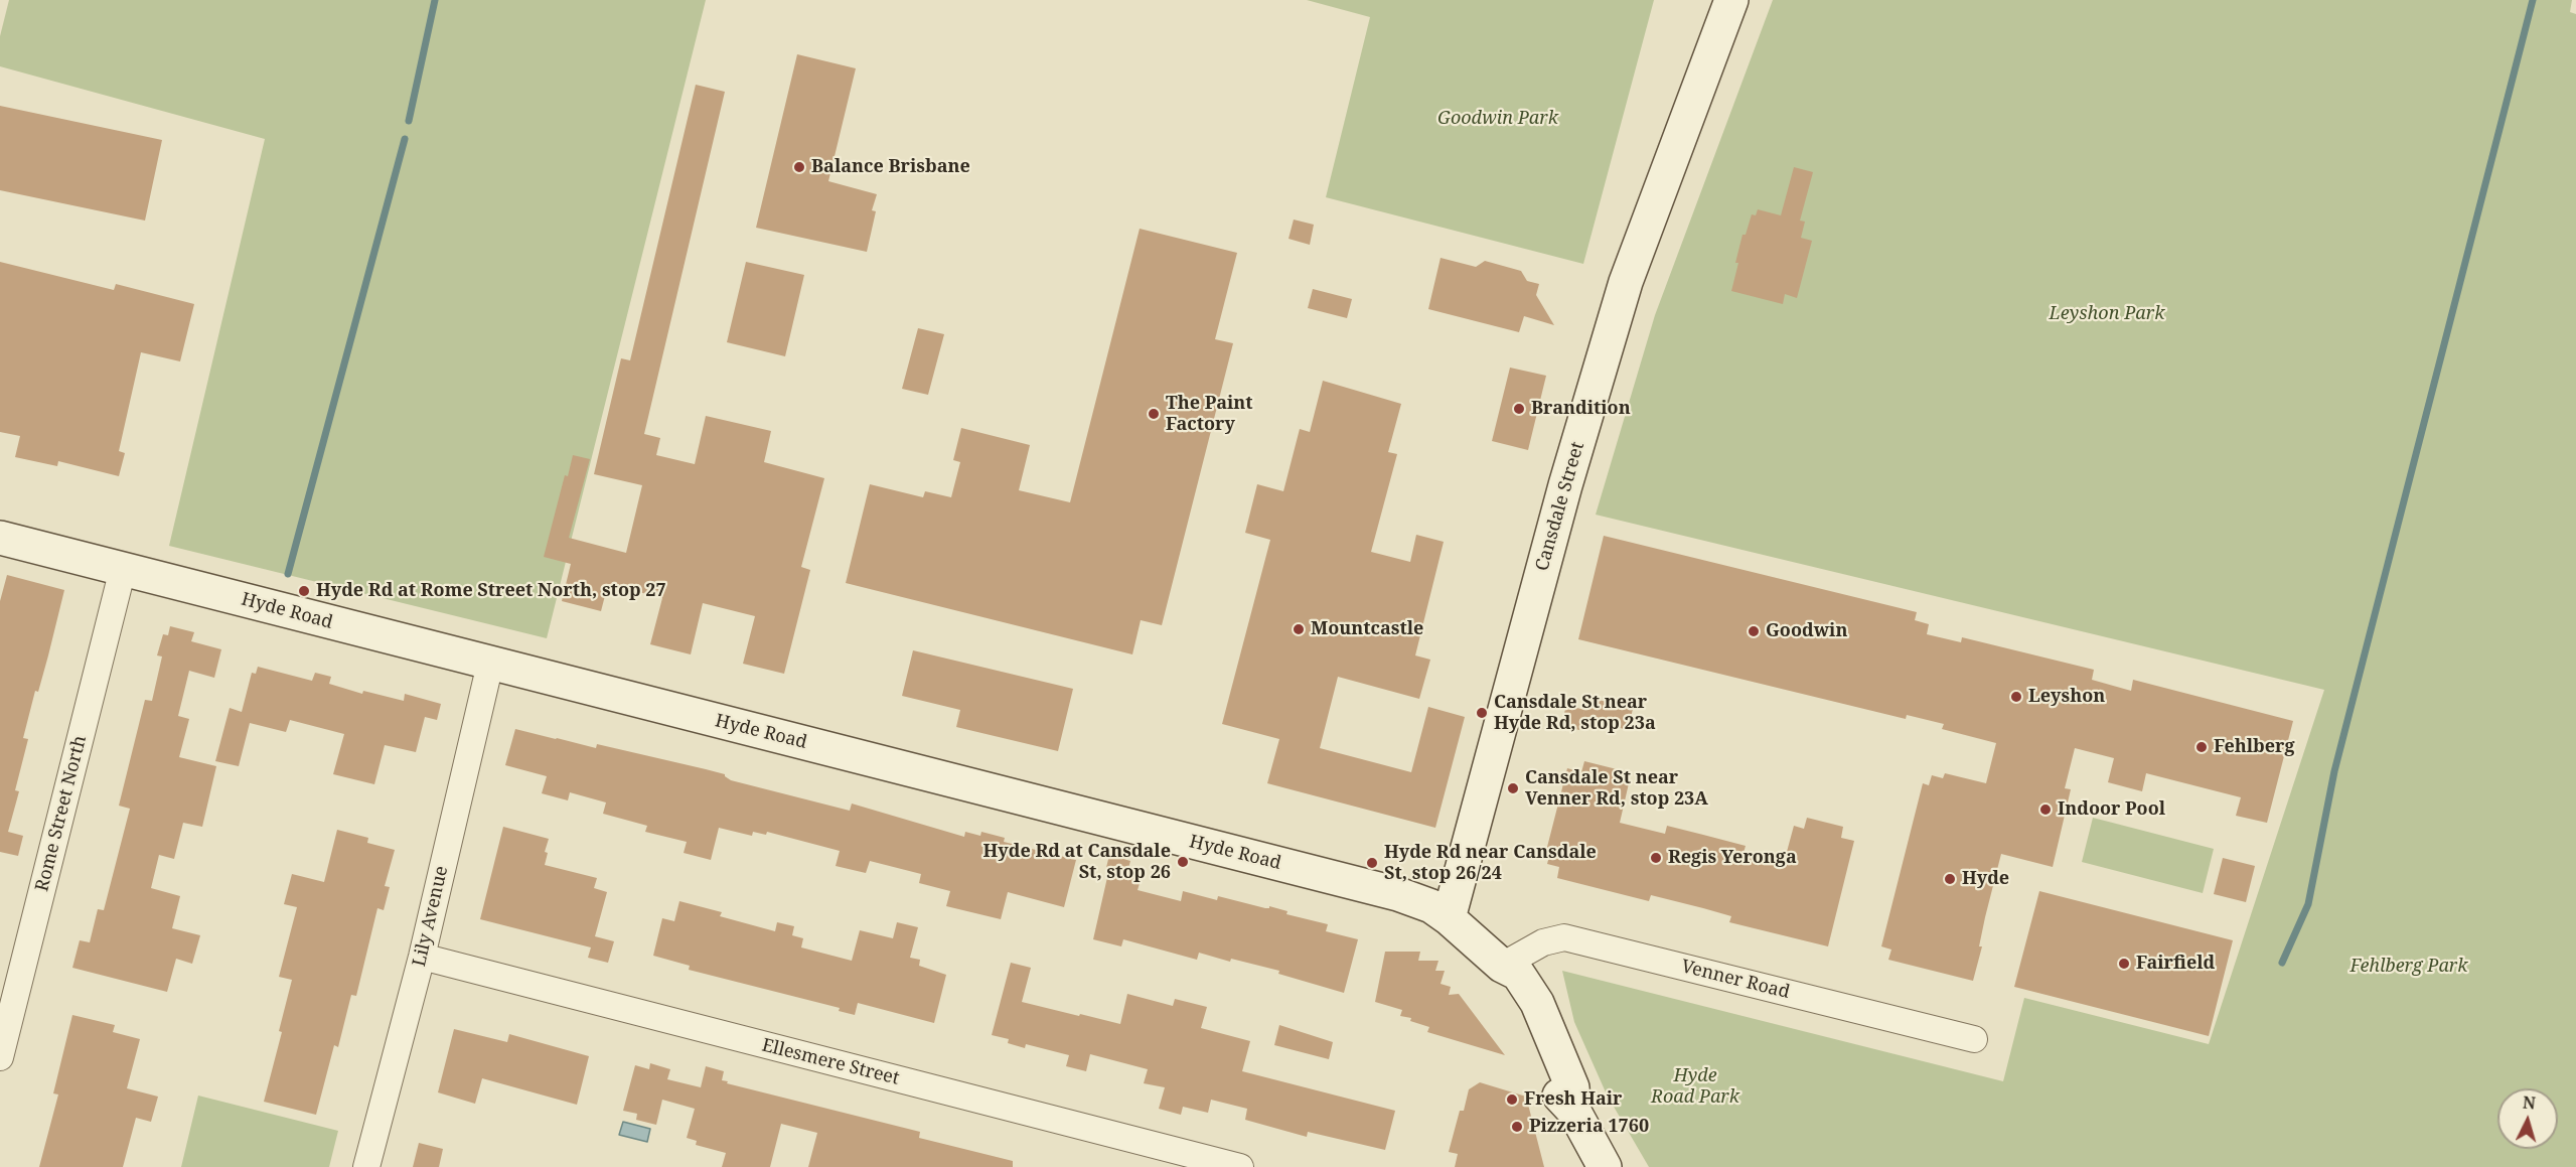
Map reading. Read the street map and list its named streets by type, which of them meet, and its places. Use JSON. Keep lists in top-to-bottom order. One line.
{"streets":{"street":["Cansdale Street","Hyde Road","Rome Street North","Lily Avenue","Venner Road","Ellesmere Street"]},"crossings":[["Cansdale Street","Hyde Road"],["Hyde Road","Rome Street North"],["Hyde Road","Lily Avenue"],["Hyde Road","Venner Road"],["Lily Avenue","Ellesmere Street"]],"parks":["Goodwin Park","Leyshon Park","Fehlberg Park","Hyde Road Park"],"places":["Balance Brisbane","Brandition","The Paint Factory","Hyde Rd at Rome Street North, stop 27","Mountcastle","Goodwin","Leyshon","Cansdale St near Hyde Rd, stop 23a","Fehlberg","Cansdale St near Venner Rd, stop 23A","Indoor Pool","Regis Yeronga","Hyde Rd at Cansdale St, stop 26","Hyde Rd near Cansdale St, stop 26/24","Hyde","Fairfield","Fresh Hair","Pizzeria 1760"],"north":"top"}
